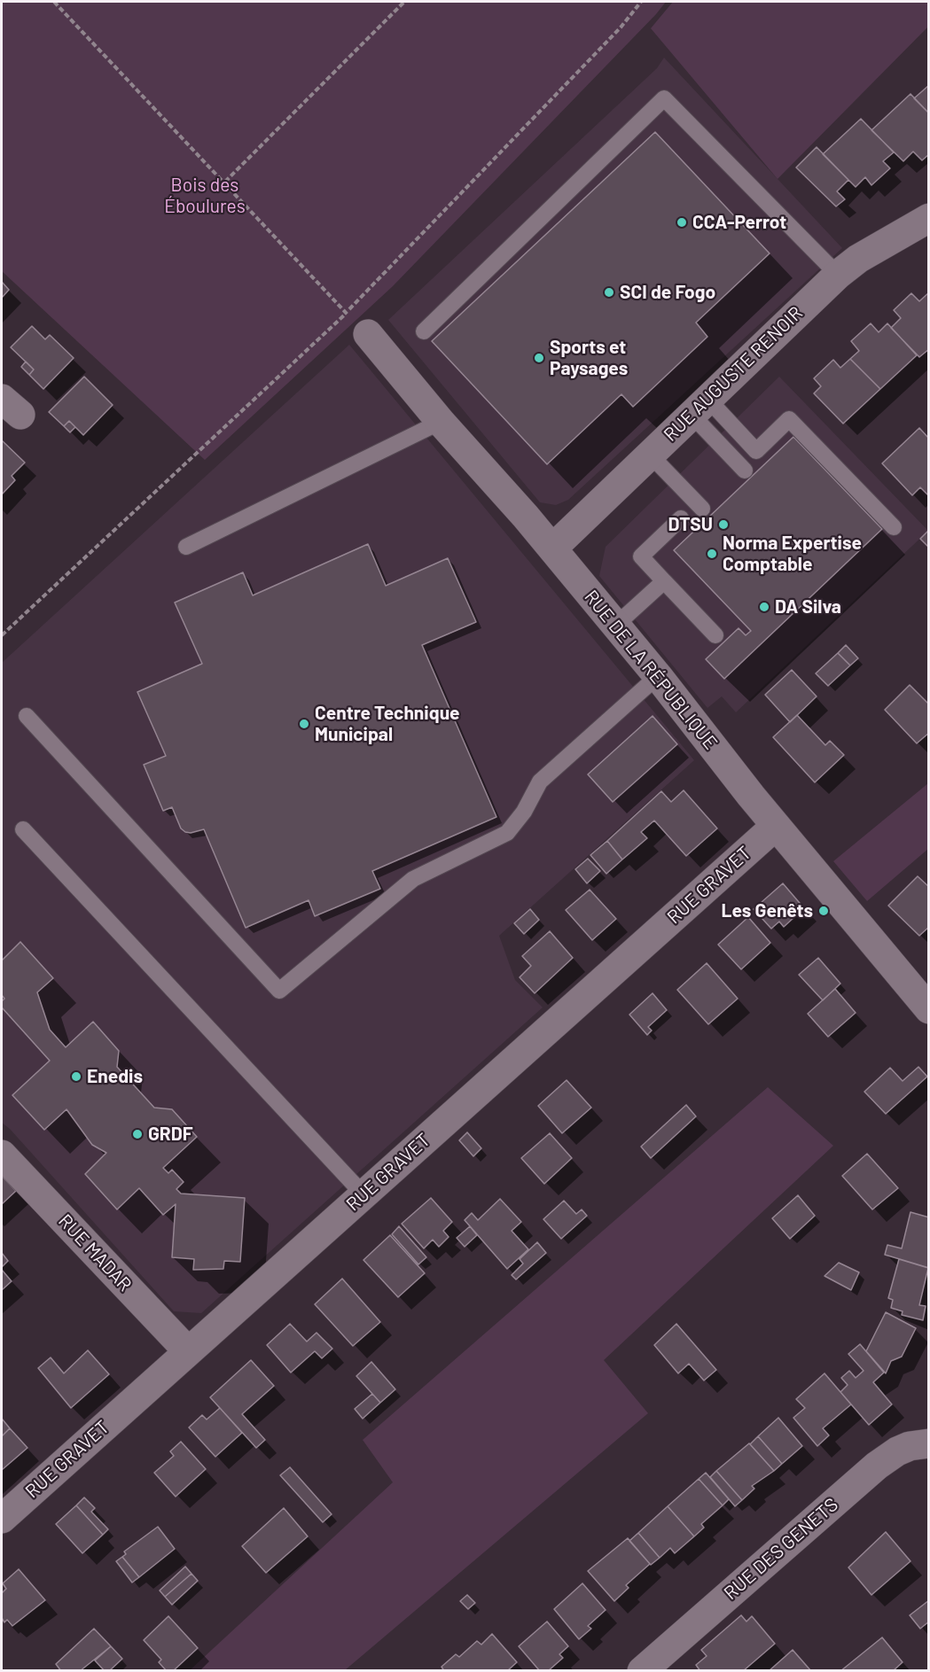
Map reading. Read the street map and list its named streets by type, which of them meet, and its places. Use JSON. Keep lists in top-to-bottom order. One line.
{"streets":{"street":["RUE AUGUSTE RENOIR","RUE DE LA RÉPUBLIQUE","RUE GRAVET","RUE MADAR","RUE DES GENETS"]},"crossings":[["RUE AUGUSTE RENOIR","RUE DE LA RÉPUBLIQUE"],["RUE DE LA RÉPUBLIQUE","RUE GRAVET"],["RUE GRAVET","RUE MADAR"]],"parks":["Bois des Éboulures"],"places":["CCA-Perrot","SCI de Fogo","Sports et Paysages","DTSU","Norma Expertise Comptable","DA Silva","Centre Technique Municipal","Les Genêts","Enedis","GRDF"]}
